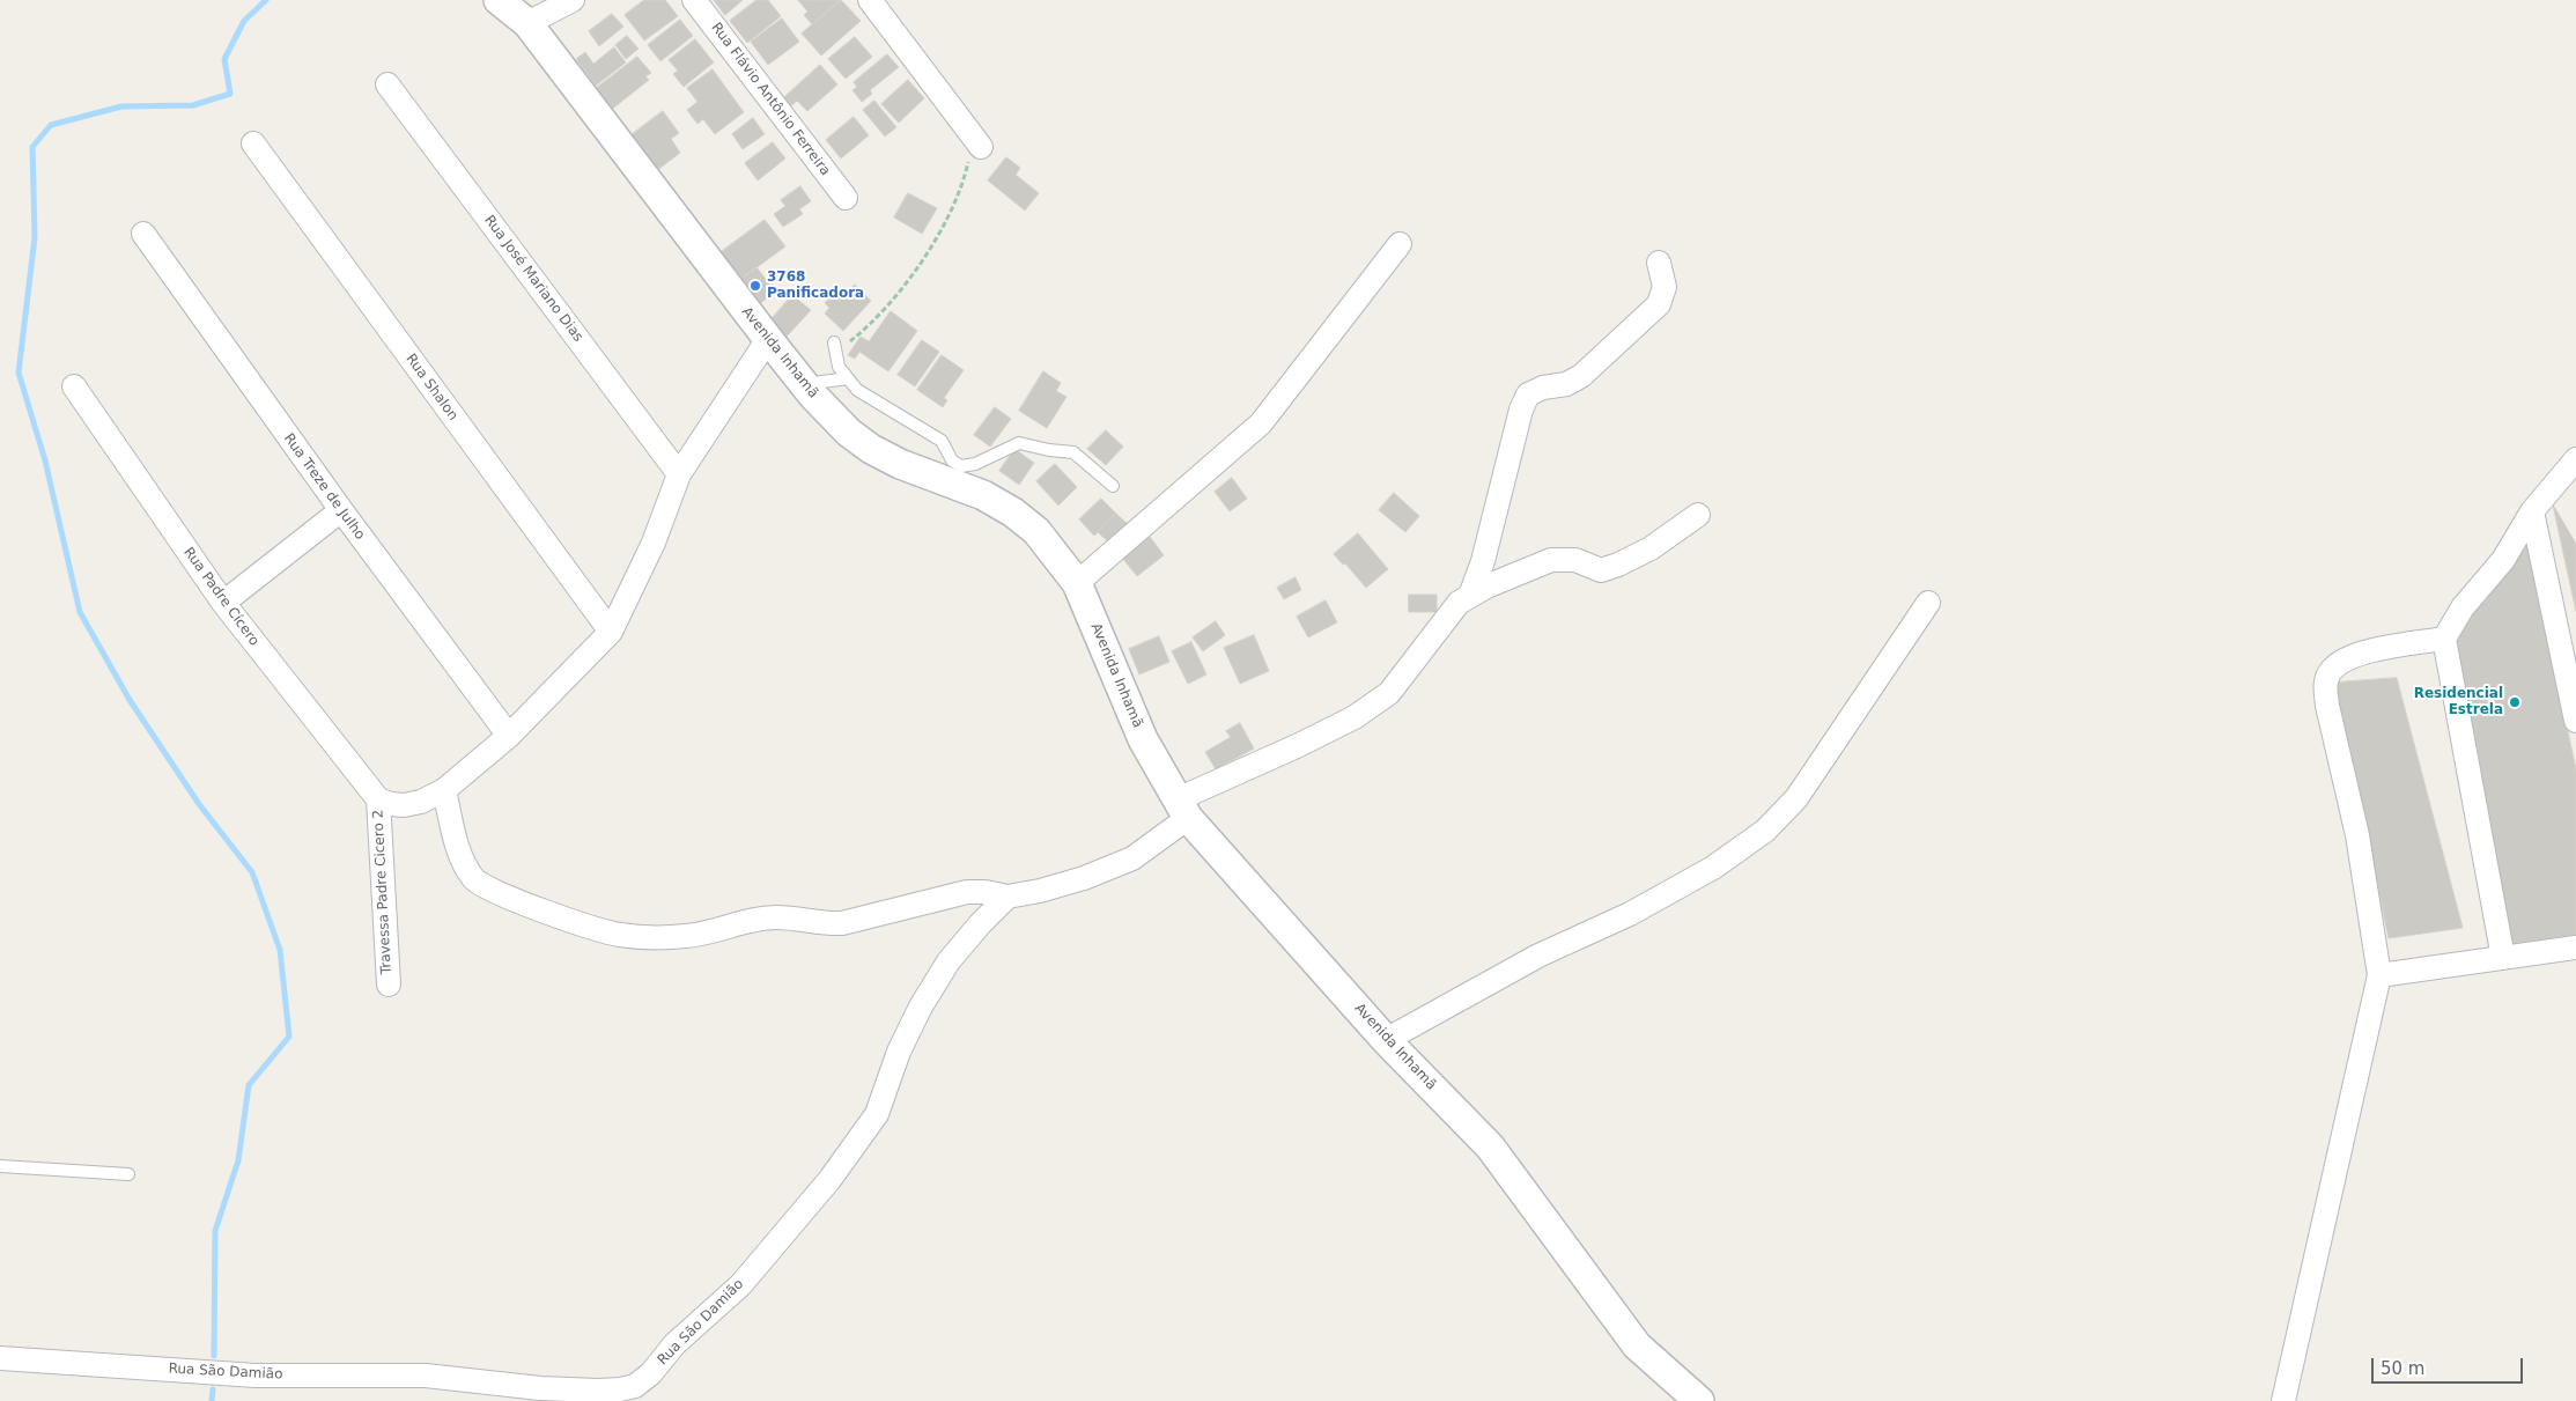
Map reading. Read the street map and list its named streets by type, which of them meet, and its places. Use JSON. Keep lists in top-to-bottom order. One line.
{"streets":{"street":["Rua Flávio Antônio Ferreira","Rua José Mariano Dias","Avenida Inhamã","Rua Shalon","Rua Treze de Julho","Rua Padre Cícero","Travessa Padre Cicero 2","Rua São Damião"]},"crossings":[["Rua Padre Cícero","Travessa Padre Cicero 2"]],"places":["3768 Panificadora","Residencial Estrela"],"scale_bar":"50 m"}
